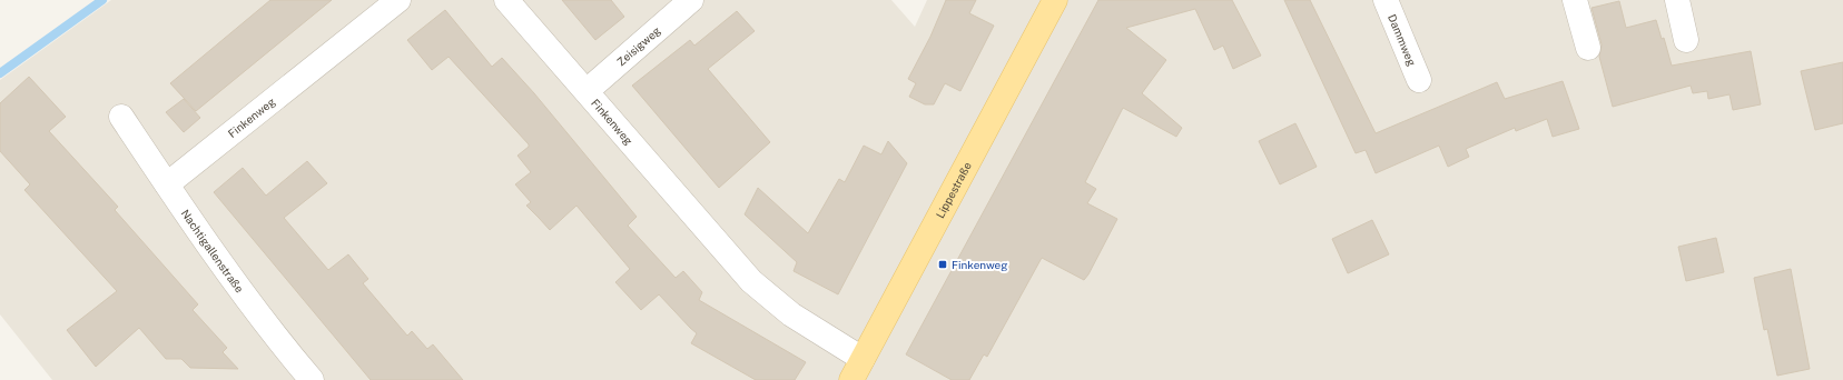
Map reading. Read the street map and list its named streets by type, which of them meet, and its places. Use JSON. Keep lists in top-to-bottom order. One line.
{"streets":{"main road":["Lippestraße"],"street":["Dammweg","Zeisigweg","Finkenweg","Nachtigallenstraße"]},"crossings":[["Zeisigweg","Finkenweg"],["Finkenweg","Lippestraße"],["Finkenweg","Nachtigallenstraße"]],"places":{"transit":["Finkenweg"]}}
